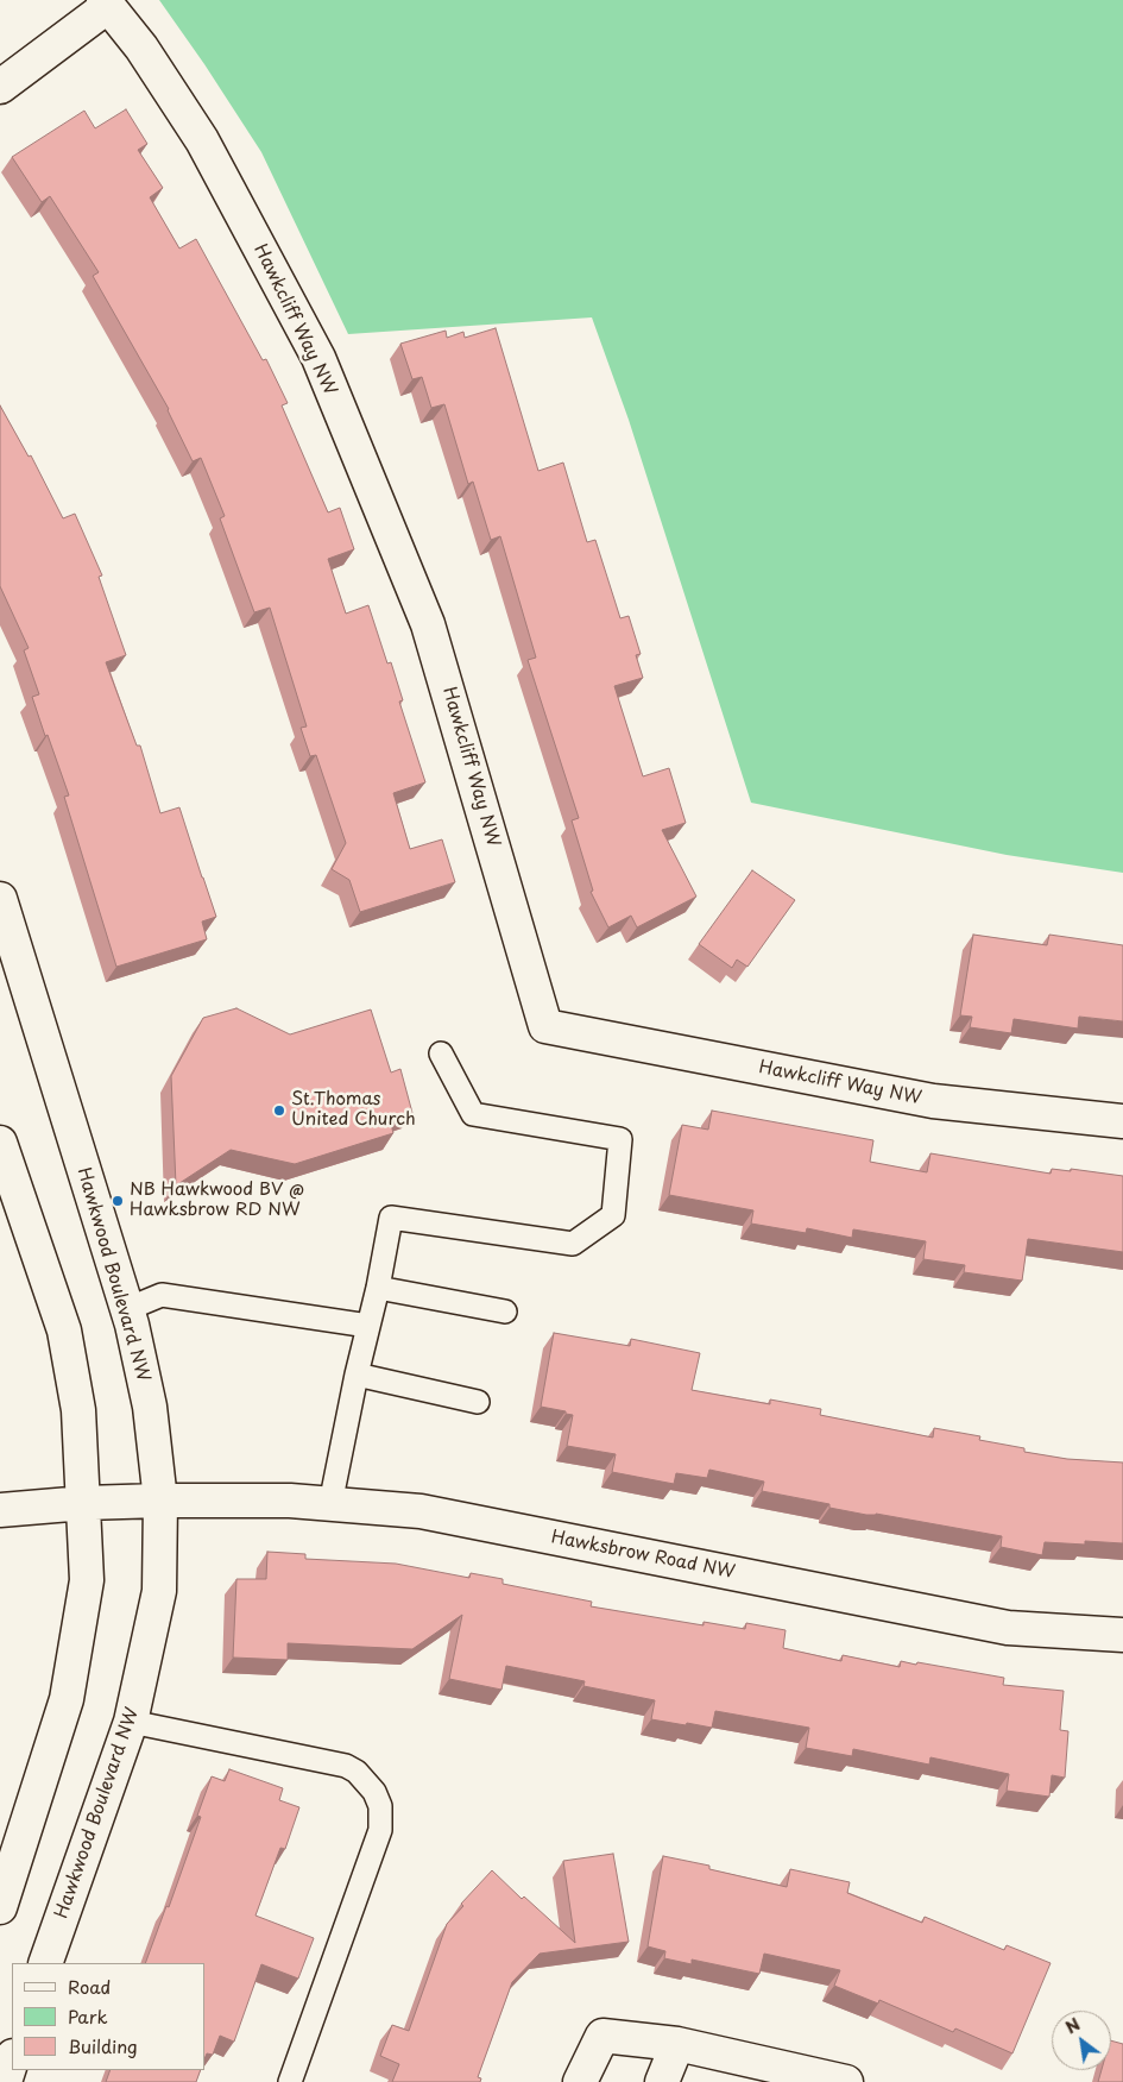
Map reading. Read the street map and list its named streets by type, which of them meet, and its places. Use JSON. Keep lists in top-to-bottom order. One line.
{"streets":{"street":["Hawkcliff Way NW","Hawkwood Boulevard NW","Hawksbrow Road NW"]},"crossings":[["Hawkwood Boulevard NW","Hawksbrow Road NW"]],"places":["St.Thomas United Church","NB Hawkwood BV @ Hawksbrow RD NW"],"legend":["Road","Park","Building"],"north":"top left"}
